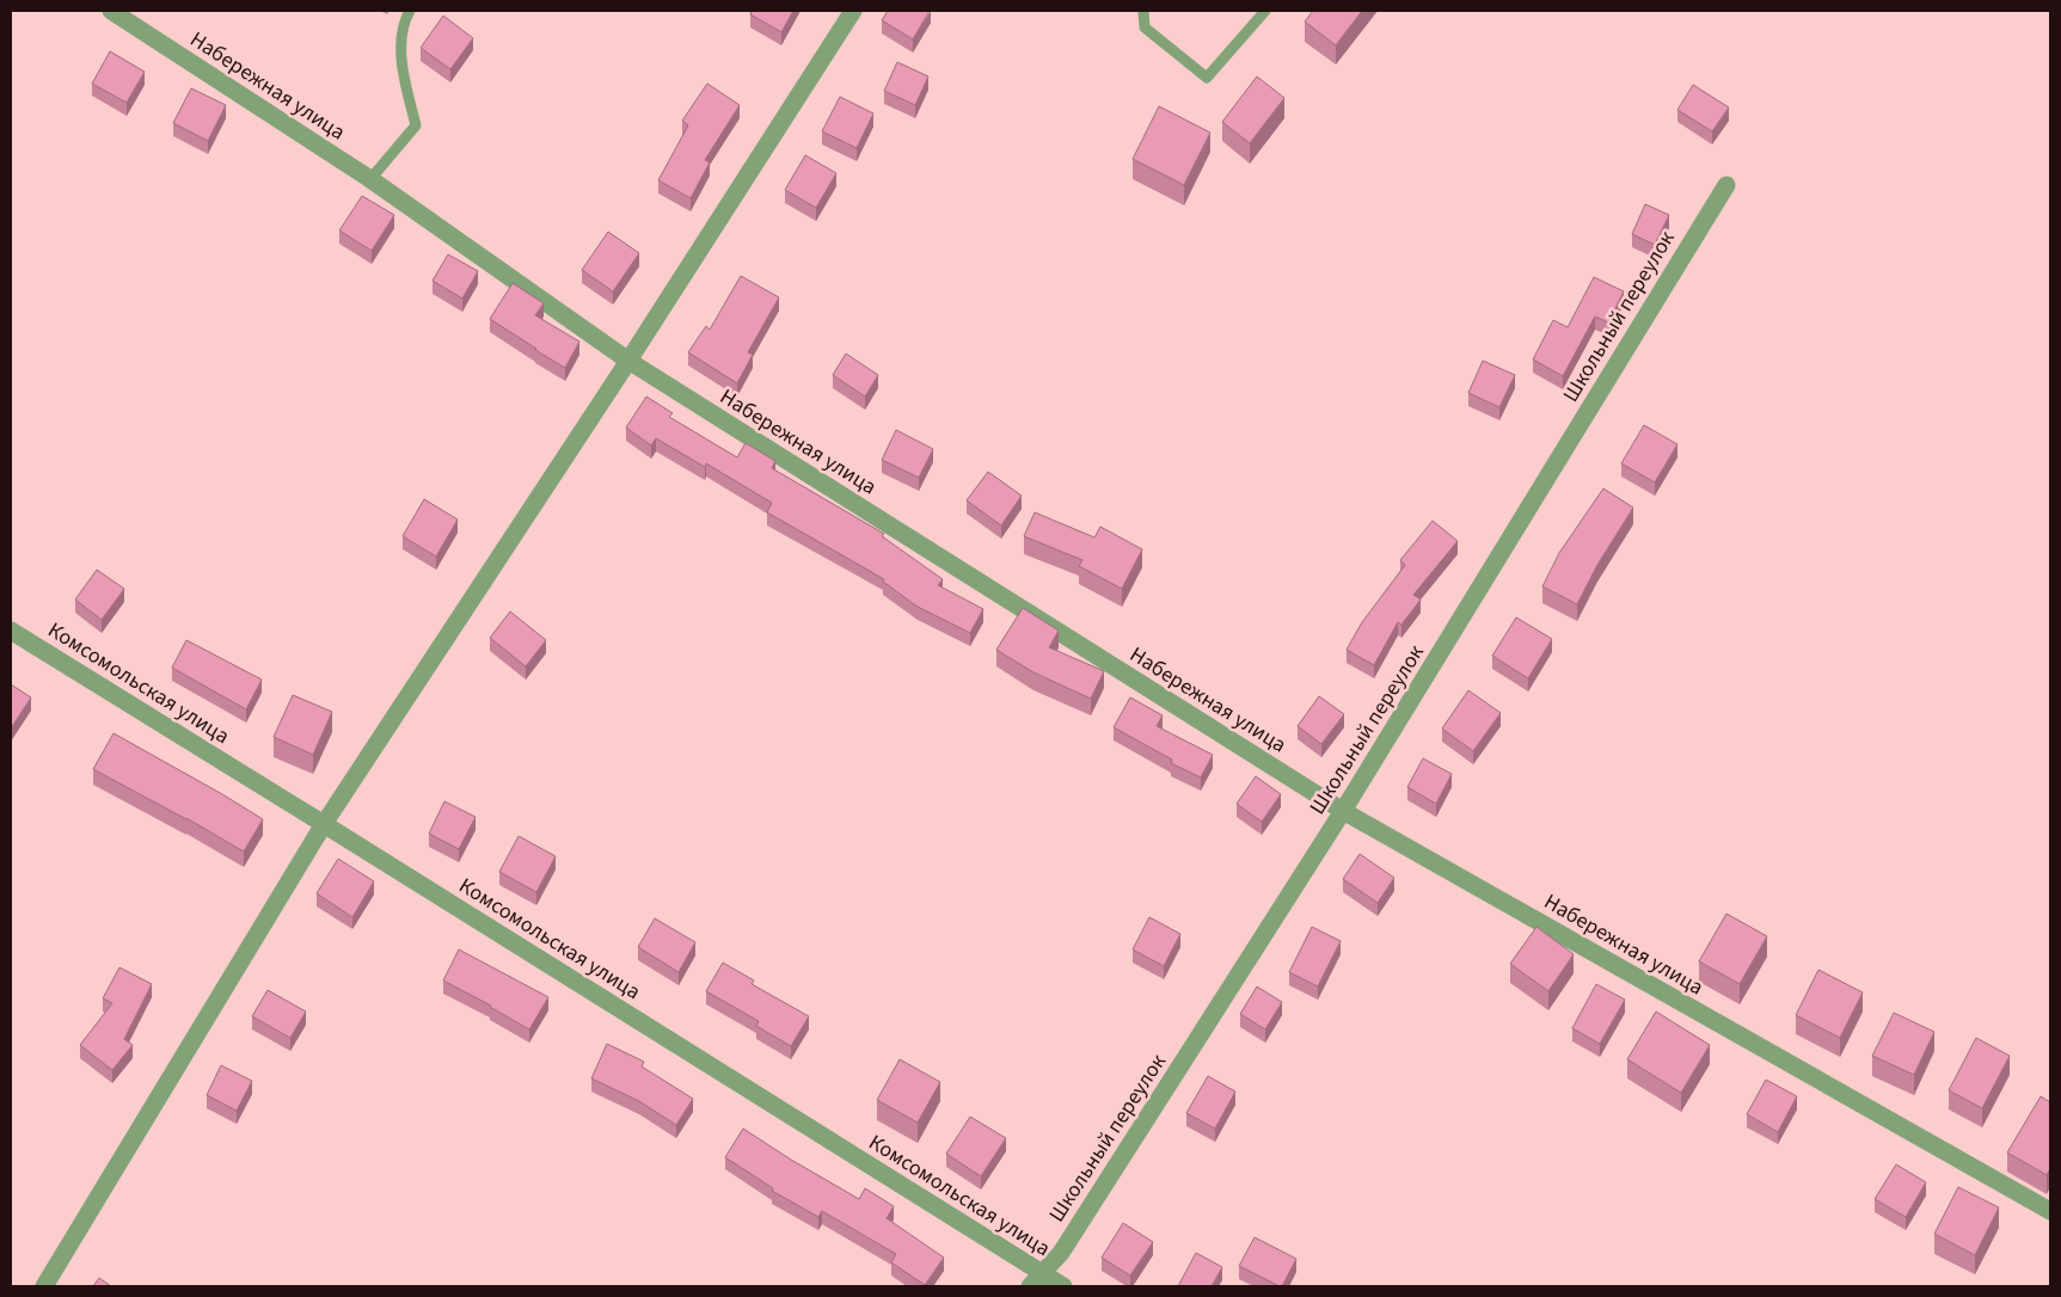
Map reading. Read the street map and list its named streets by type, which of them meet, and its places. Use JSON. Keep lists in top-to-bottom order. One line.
{"streets":{"street":["Набережная улица","Школьный переулок","Комсомольская улица"]},"crossings":[["Набережная улица","Школьный переулок"],["Школьный переулок","Комсомольская улица"]]}
